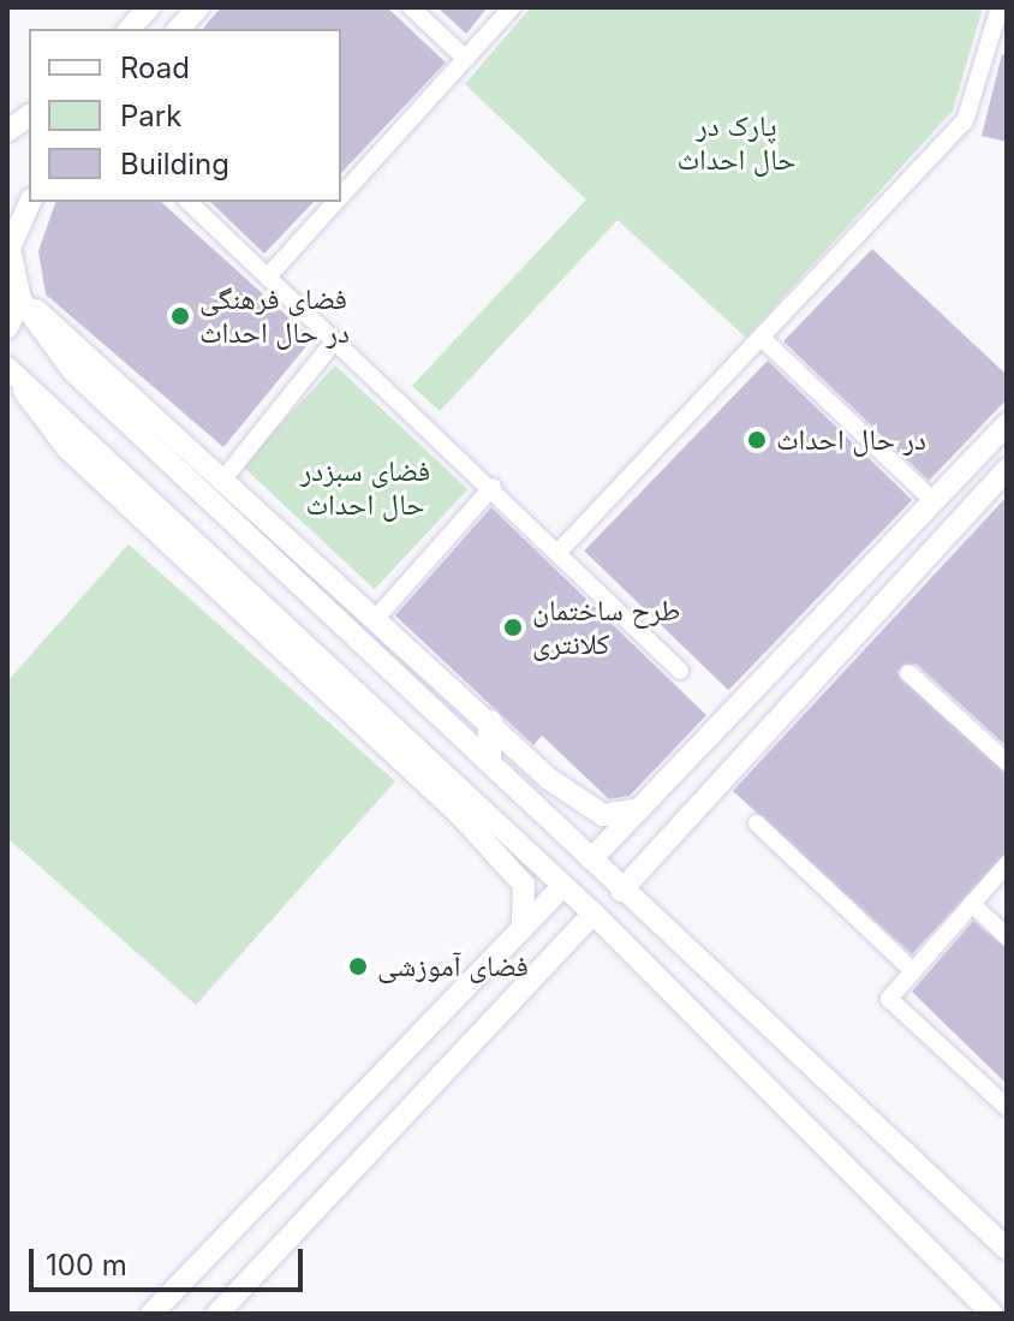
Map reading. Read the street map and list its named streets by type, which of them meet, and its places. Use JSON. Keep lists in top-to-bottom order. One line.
{"parks":["پارک در حال احداث","فضای سبزدر حال احداث"],"places":["فضای فرهنگی در حال احداث","در حال احداث","طرح ساختمان کلانتری","فضای آموزشی"],"legend":["Road","Park","Building"],"scale_bar":"100 m"}
